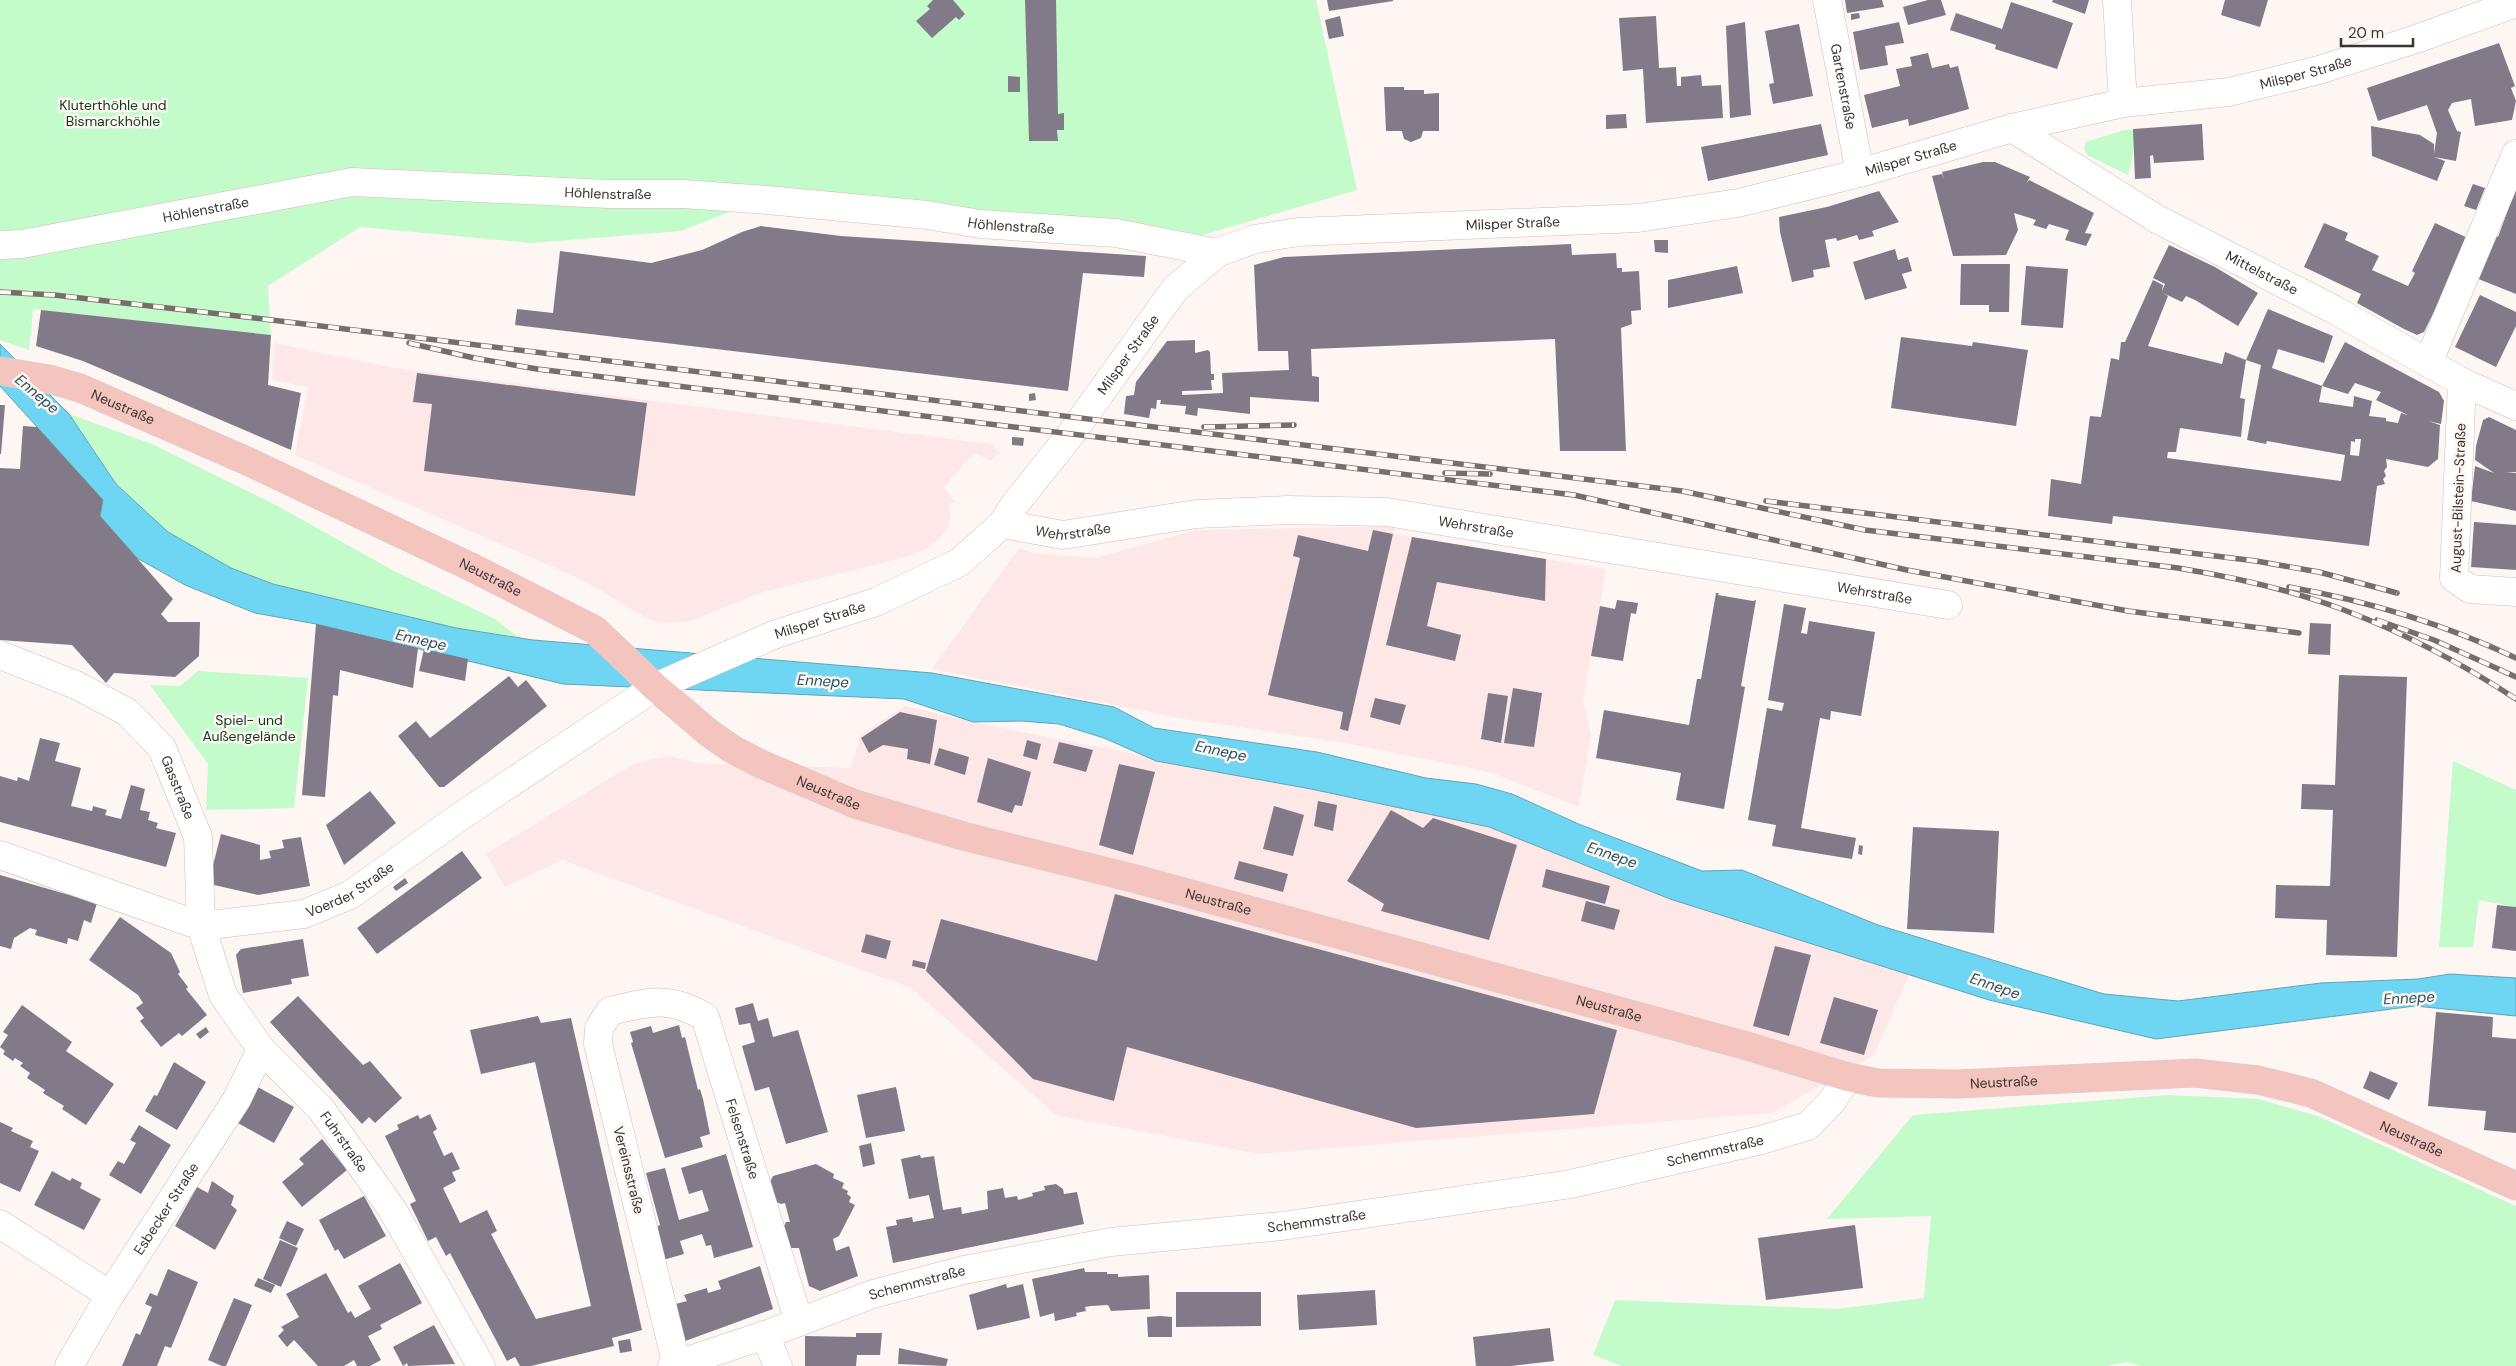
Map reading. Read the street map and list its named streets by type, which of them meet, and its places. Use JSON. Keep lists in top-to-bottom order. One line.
{"streets":{"main road":["Neustraße"],"street":["Milsper Straße","Gartenstraße","Höhlenstraße","Mittelstraße","August-Bilstein-Straße","Wehrstraße","Gasstraße","Voerder Straße","Felsenstraße","Fuhrstraße","Schemmstraße","Vereinsstraße","Esbecker Straße"]},"crossings":[["Milsper Straße","Gartenstraße"],["Milsper Straße","Höhlenstraße"],["Milsper Straße","Mittelstraße"],["Milsper Straße","Neustraße"],["Milsper Straße","Wehrstraße"],["Milsper Straße","Voerder Straße"],["Mittelstraße","August-Bilstein-Straße"],["Neustraße","Voerder Straße"],["Neustraße","Schemmstraße"],["Gasstraße","Voerder Straße"],["Gasstraße","Fuhrstraße"],["Voerder Straße","Fuhrstraße"],["Felsenstraße","Schemmstraße"],["Felsenstraße","Vereinsstraße"],["Fuhrstraße","Esbecker Straße"]],"water":["Ennepe"],"parks":["Kluterthöhle und Bismarckhöhle","Spiel- und Außengelände"],"scale_bar":"20 m"}
